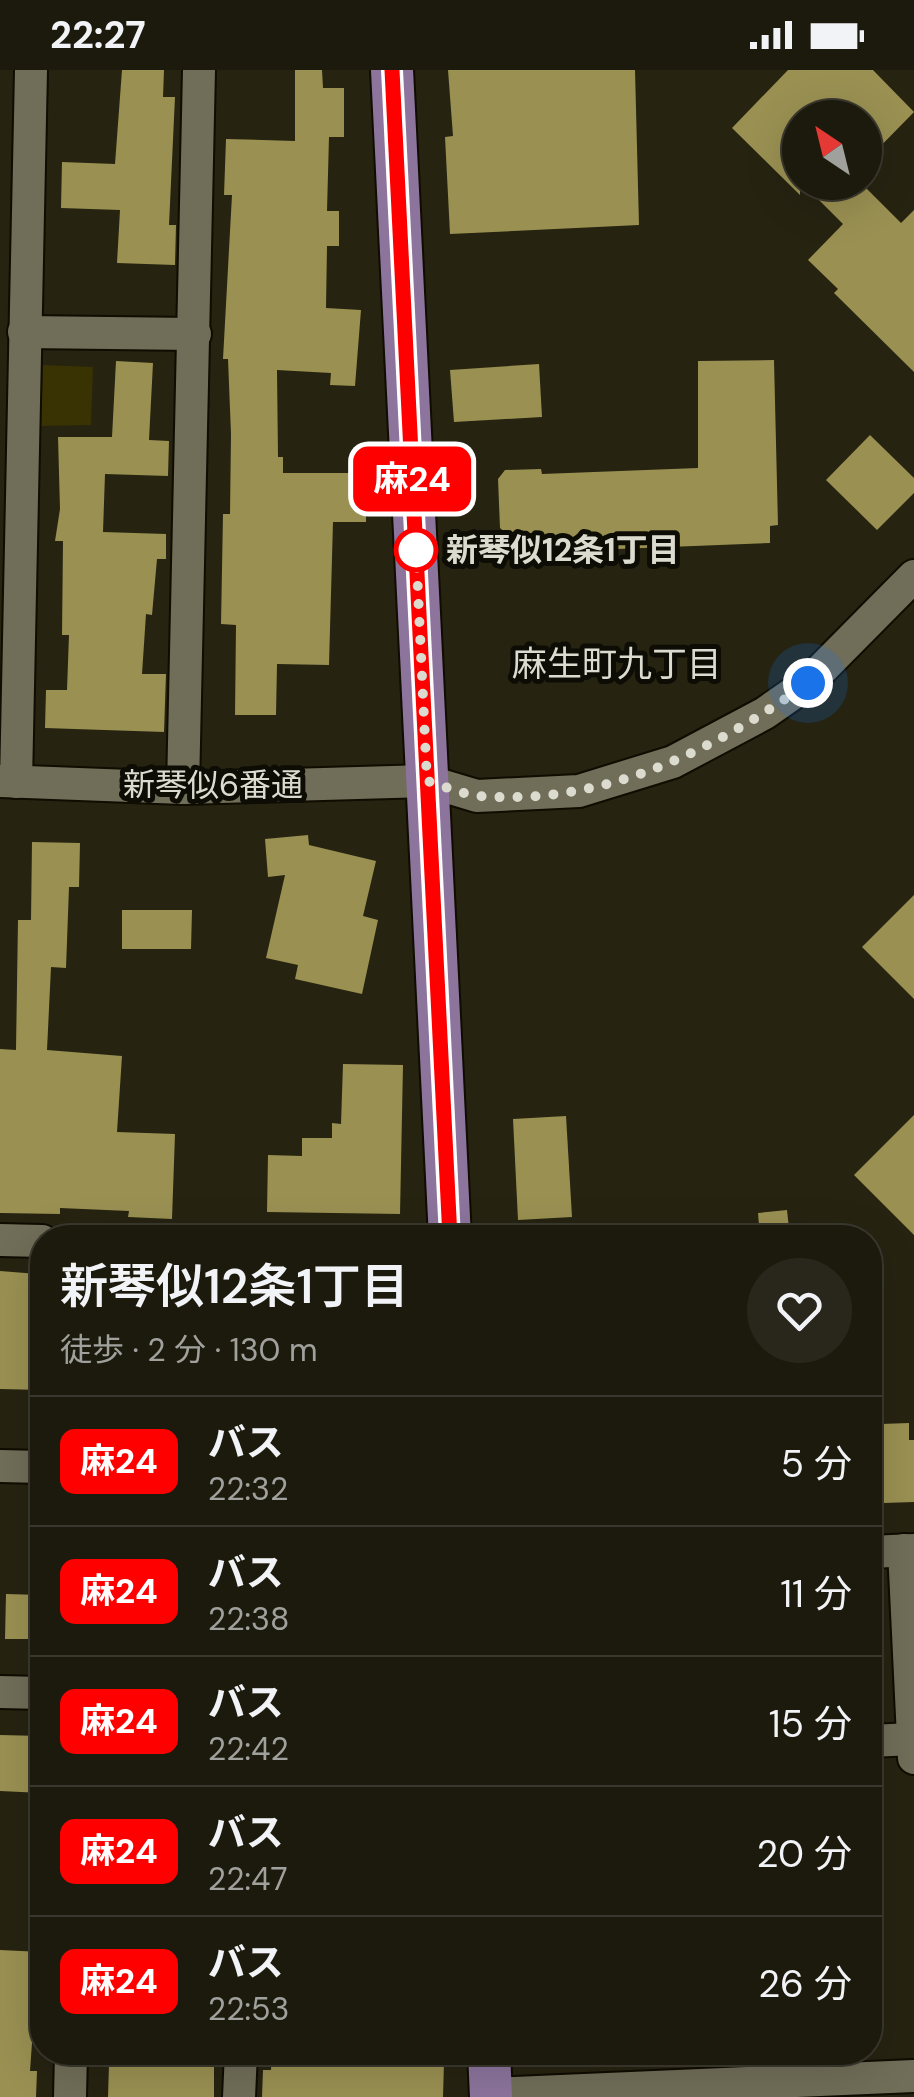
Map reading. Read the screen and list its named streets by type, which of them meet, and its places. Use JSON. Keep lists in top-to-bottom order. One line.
{"streets":{"street":["新琴似6番通"]},"districts":["麻生町九丁目"],"places":["新琴似12条1丁目"],"lines":["bus line 麻24"],"north":"top left","page":{"status":"22:27","on_map":"麻24","heading":["新琴似12条1丁目","徒歩 · 2 分 · 130 m"],"list":[{"mark":"麻24","name":"バス","note":"22:32","value":"5 分"},{"mark":"麻24","name":"バス","note":"22:38","value":"11 分"},{"mark":"麻24","name":"バス","note":"22:42","value":"15 分"},{"mark":"麻24","name":"バス","note":"22:47","value":"20 分"},{"mark":"麻24","name":"バス","note":"22:53","value":"26 分"}]}}
